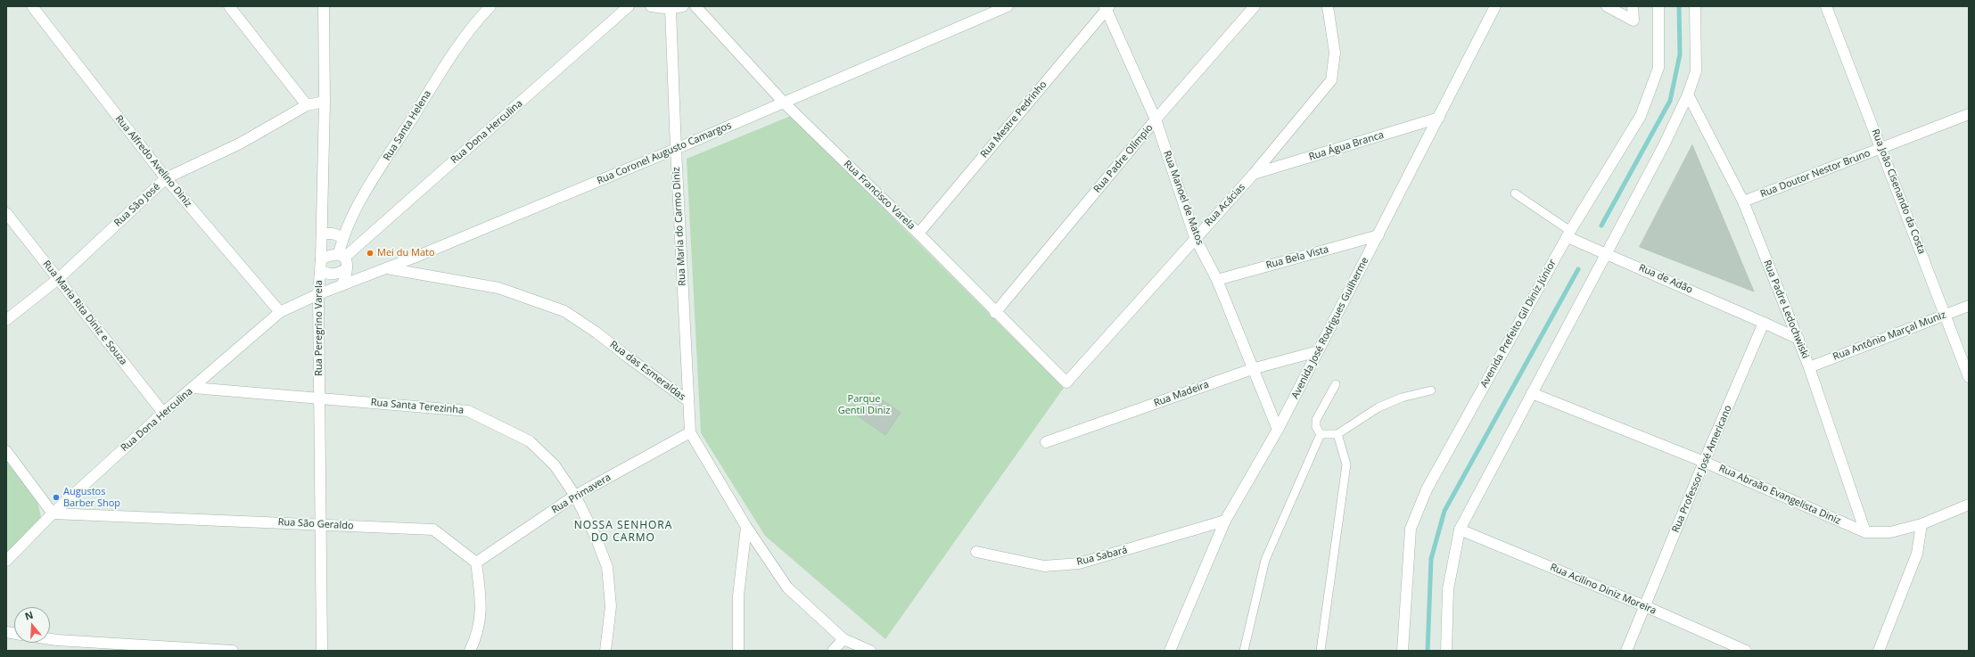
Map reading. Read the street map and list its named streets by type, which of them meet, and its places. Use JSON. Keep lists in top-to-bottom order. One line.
{"streets":{"street":["Rua Mestre Pedrinho","Rua Santa Helena","Rua Dona Herculina","Rua Água Branca","Rua Coronel Augusto Camargos","Rua Padre Olímpio","Rua Alfredo Avelino Diniz","Rua Doutor Nestor Bruno","Rua João Cisenando da Costa","Rua Francisco Varela","Rua Manoel de Matos","Rua São José","Rua Acácias","Rua Maria do Carmo Diniz","Rua Bela Vista","Rua de Adão","Rua Padre Ledochwiski","Rua Maria Rita Diniz e Souza","Avenida Prefeito Gil Diniz Júnior","Rua Peregrino Varela","Avenida José Rodrigues Guilherme","Rua Antônio Marçal Muniz","Rua das Esmeraldas","Rua Madeira","Rua Santa Terezinha","Rua Professor José Americano","Rua Primavera","Rua Abraão Evangelista Diniz","Rua São Geraldo","Rua Sabará","Rua Acilino Diniz Moreira"]},"crossings":[["Rua Mestre Pedrinho","Rua Francisco Varela"],["Rua Mestre Pedrinho","Rua Manoel de Matos"],["Rua Santa Helena","Rua Dona Herculina"],["Rua Santa Helena","Rua Peregrino Varela"],["Rua Dona Herculina","Rua Coronel Augusto Camargos"],["Rua Dona Herculina","Rua Alfredo Avelino Diniz"],["Rua Dona Herculina","Rua Maria Rita Diniz e Souza"],["Rua Dona Herculina","Rua Peregrino Varela"],["Rua Dona Herculina","Rua Santa Terezinha"],["Rua Dona Herculina","Rua São Geraldo"],["Rua Água Branca","Rua Acácias"],["Rua Água Branca","Avenida José Rodrigues Guilherme"],["Rua Coronel Augusto Camargos","Rua Francisco Varela"],["Rua Coronel Augusto Camargos","Rua Maria do Carmo Diniz"],["Rua Coronel Augusto Camargos","Rua Peregrino Varela"],["Rua Coronel Augusto Camargos","Rua das Esmeraldas"],["Rua Padre Olímpio","Rua Francisco Varela"],["Rua Padre Olímpio","Rua Manoel de Matos"],["Rua Alfredo Avelino Diniz","Rua São José"],["Rua Doutor Nestor Bruno","Rua João Cisenando da Costa"],["Rua Doutor Nestor Bruno","Rua Padre Ledochwiski"],["Rua João Cisenando da Costa","Rua Antônio Marçal Muniz"],["Rua Francisco Varela","Rua Acácias"],["Rua Manoel de Matos","Rua Acácias"],["Rua Manoel de Matos","Rua Bela Vista"],["Rua Manoel de Matos","Avenida José Rodrigues Guilherme"],["Rua Manoel de Matos","Rua Madeira"],["Rua São José","Rua Maria Rita Diniz e Souza"],["Rua São José","Rua Peregrino Varela"],["Rua Maria do Carmo Diniz","Rua das Esmeraldas"],["Rua Bela Vista","Avenida José Rodrigues Guilherme"],["Rua de Adão","Avenida Prefeito Gil Diniz Júnior"],["Rua de Adão","Rua Professor José Americano"],["Rua Padre Ledochwiski","Rua Antônio Marçal Muniz"],["Rua Padre Ledochwiski","Rua Abraão Evangelista Diniz"],["Rua Peregrino Varela","Rua Santa Terezinha"],["Rua Peregrino Varela","Rua São Geraldo"],["Avenida José Rodrigues Guilherme","Rua Madeira"],["Avenida José Rodrigues Guilherme","Rua Sabará"],["Rua das Esmeraldas","Rua Primavera"],["Rua Santa Terezinha","Rua Primavera"],["Rua Professor José Americano","Rua Abraão Evangelista Diniz"],["Rua Professor José Americano","Rua Acilino Diniz Moreira"],["Rua Primavera","Rua São Geraldo"]],"districts":["NOSSA SENHORA DO CARMO"],"parks":["Parque Gentil Diniz"],"places":["Mei du Mato","Augustos Barber Shop"],"north":"top"}
